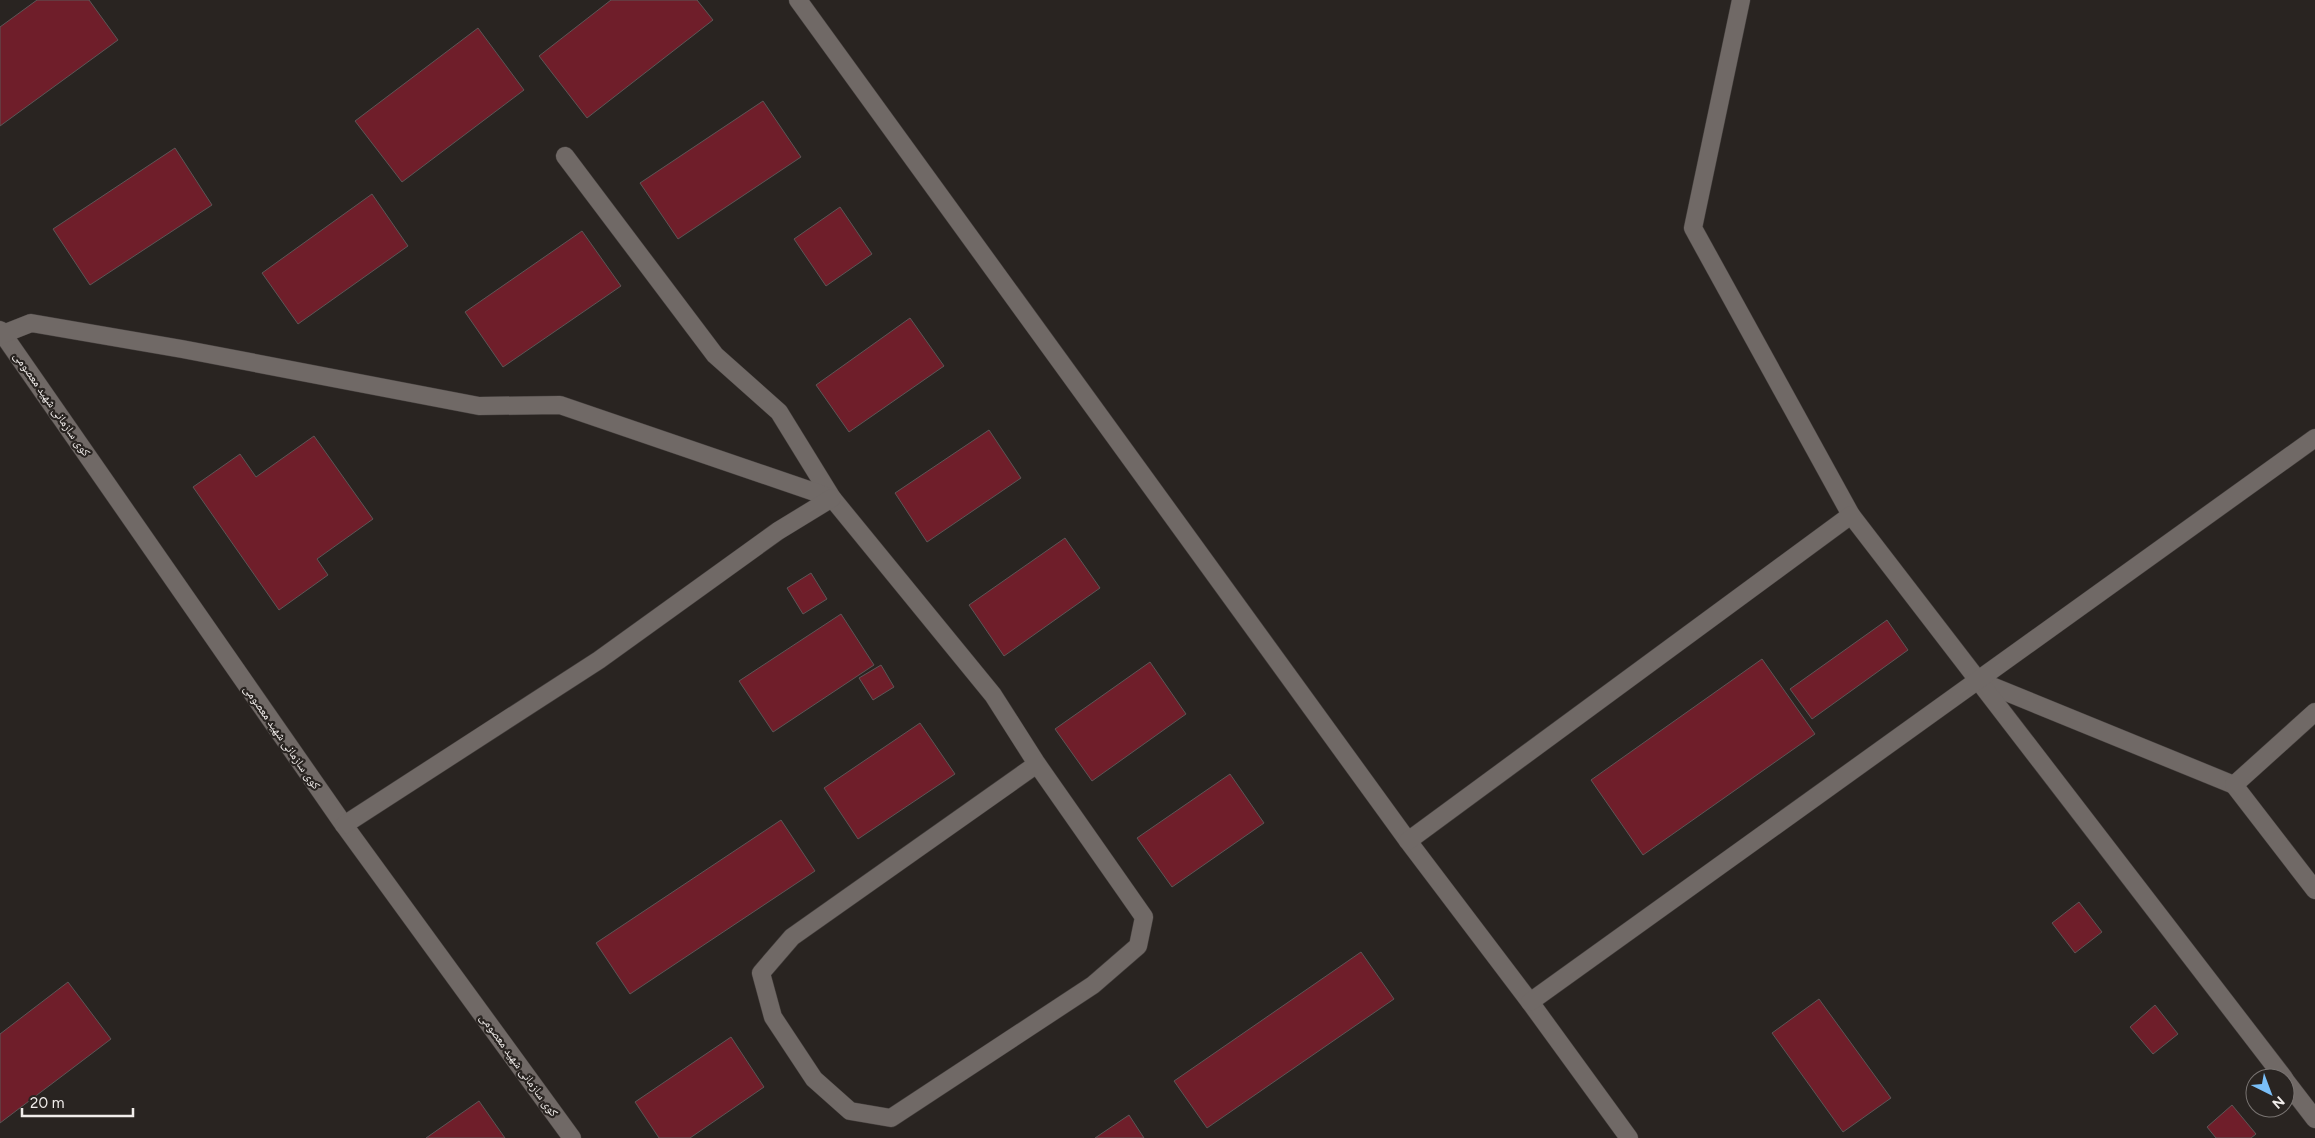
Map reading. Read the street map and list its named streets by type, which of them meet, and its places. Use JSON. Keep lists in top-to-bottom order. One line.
{"streets":{"lane":["کوی سازمانی شهید معصومی"]},"scale_bar":"20 m","north":"bottom right"}
